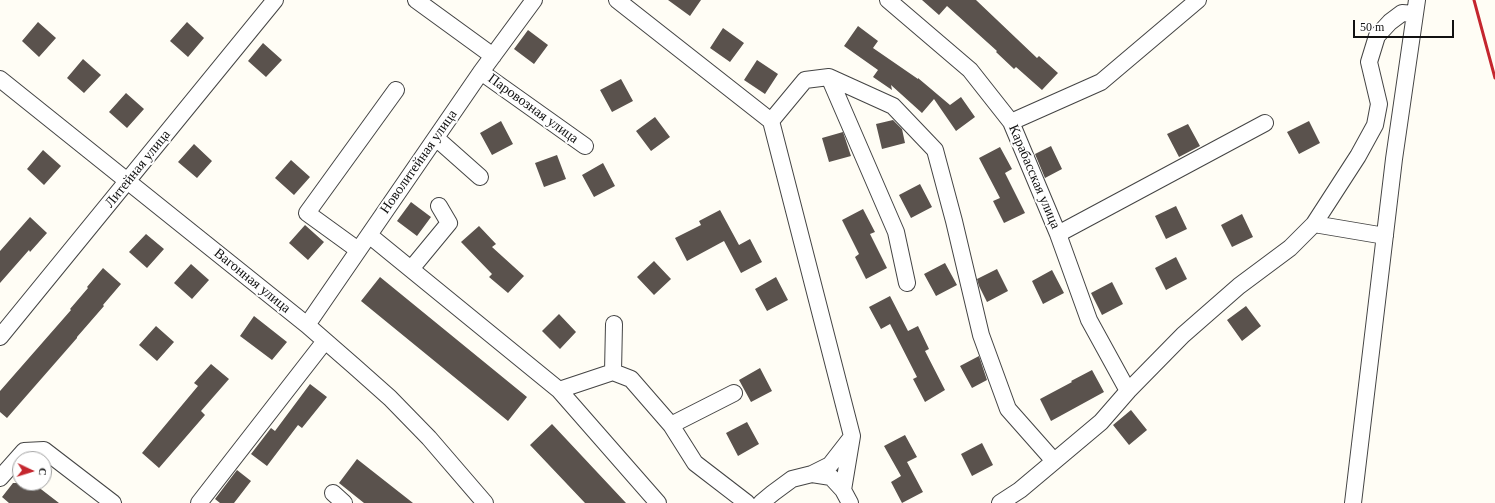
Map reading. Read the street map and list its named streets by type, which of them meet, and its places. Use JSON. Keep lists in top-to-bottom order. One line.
{"streets":{"street":["Паровозная улица","Новолитейная улица","Литейная улица","Карабасская улица","Вагонная улица"]},"crossings":[["Паровозная улица","Новолитейная улица"],["Новолитейная улица","Вагонная улица"],["Литейная улица","Вагонная улица"]],"scale_bar":"50 m","north":"right"}
